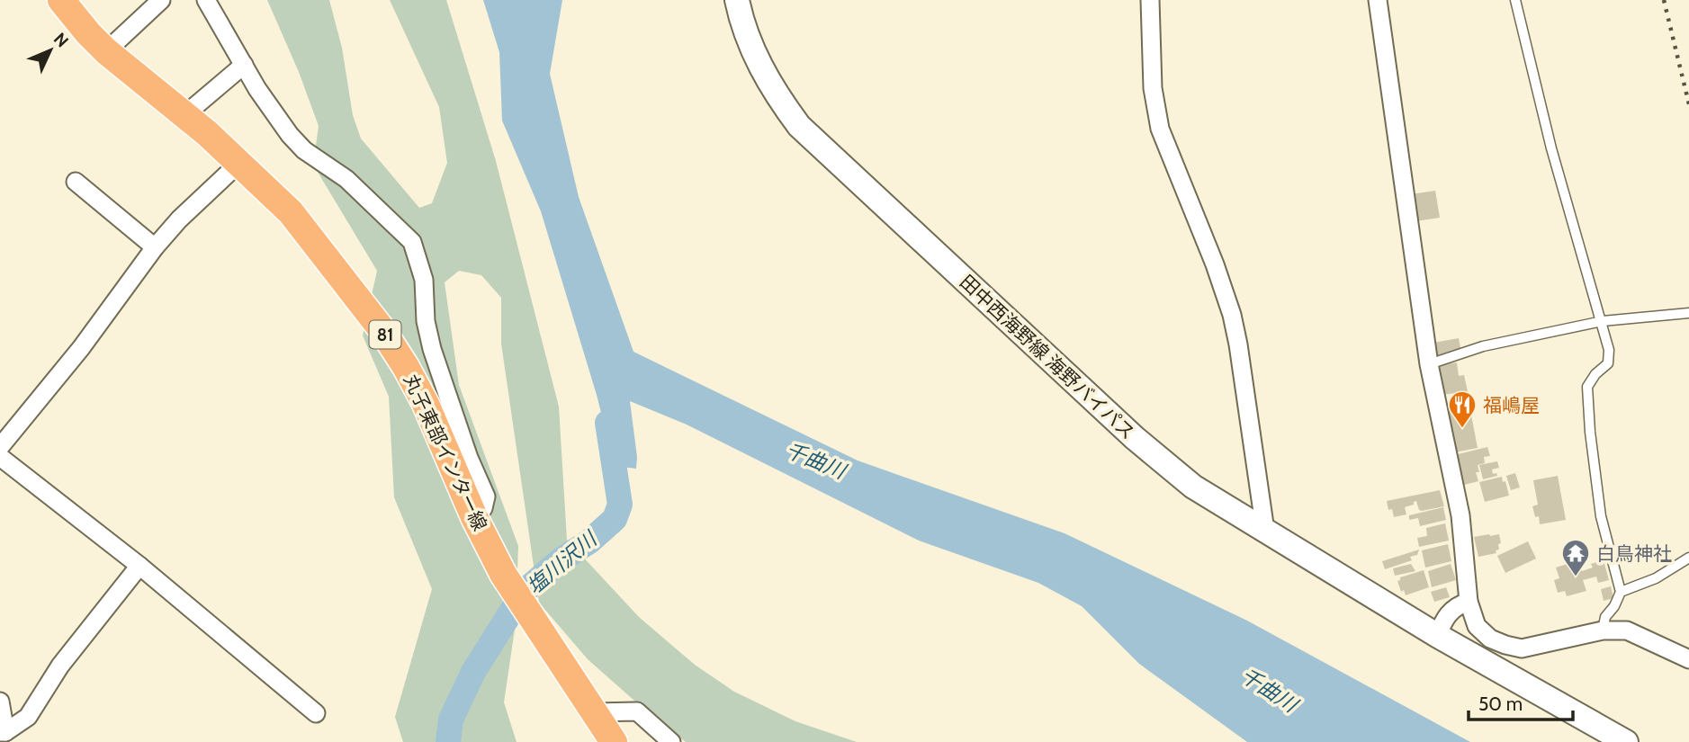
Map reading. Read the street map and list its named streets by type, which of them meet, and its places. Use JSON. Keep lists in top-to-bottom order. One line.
{"streets":{"main road":["81","丸子東部インター線"],"street":["田中西海野線 海野バイパス"]},"water":["千曲川","塩川沢川"],"places":{"restaurant":["福嶋屋"],"temple":["白鳥神社"]},"scale_bar":"50 m","north":"top right"}
